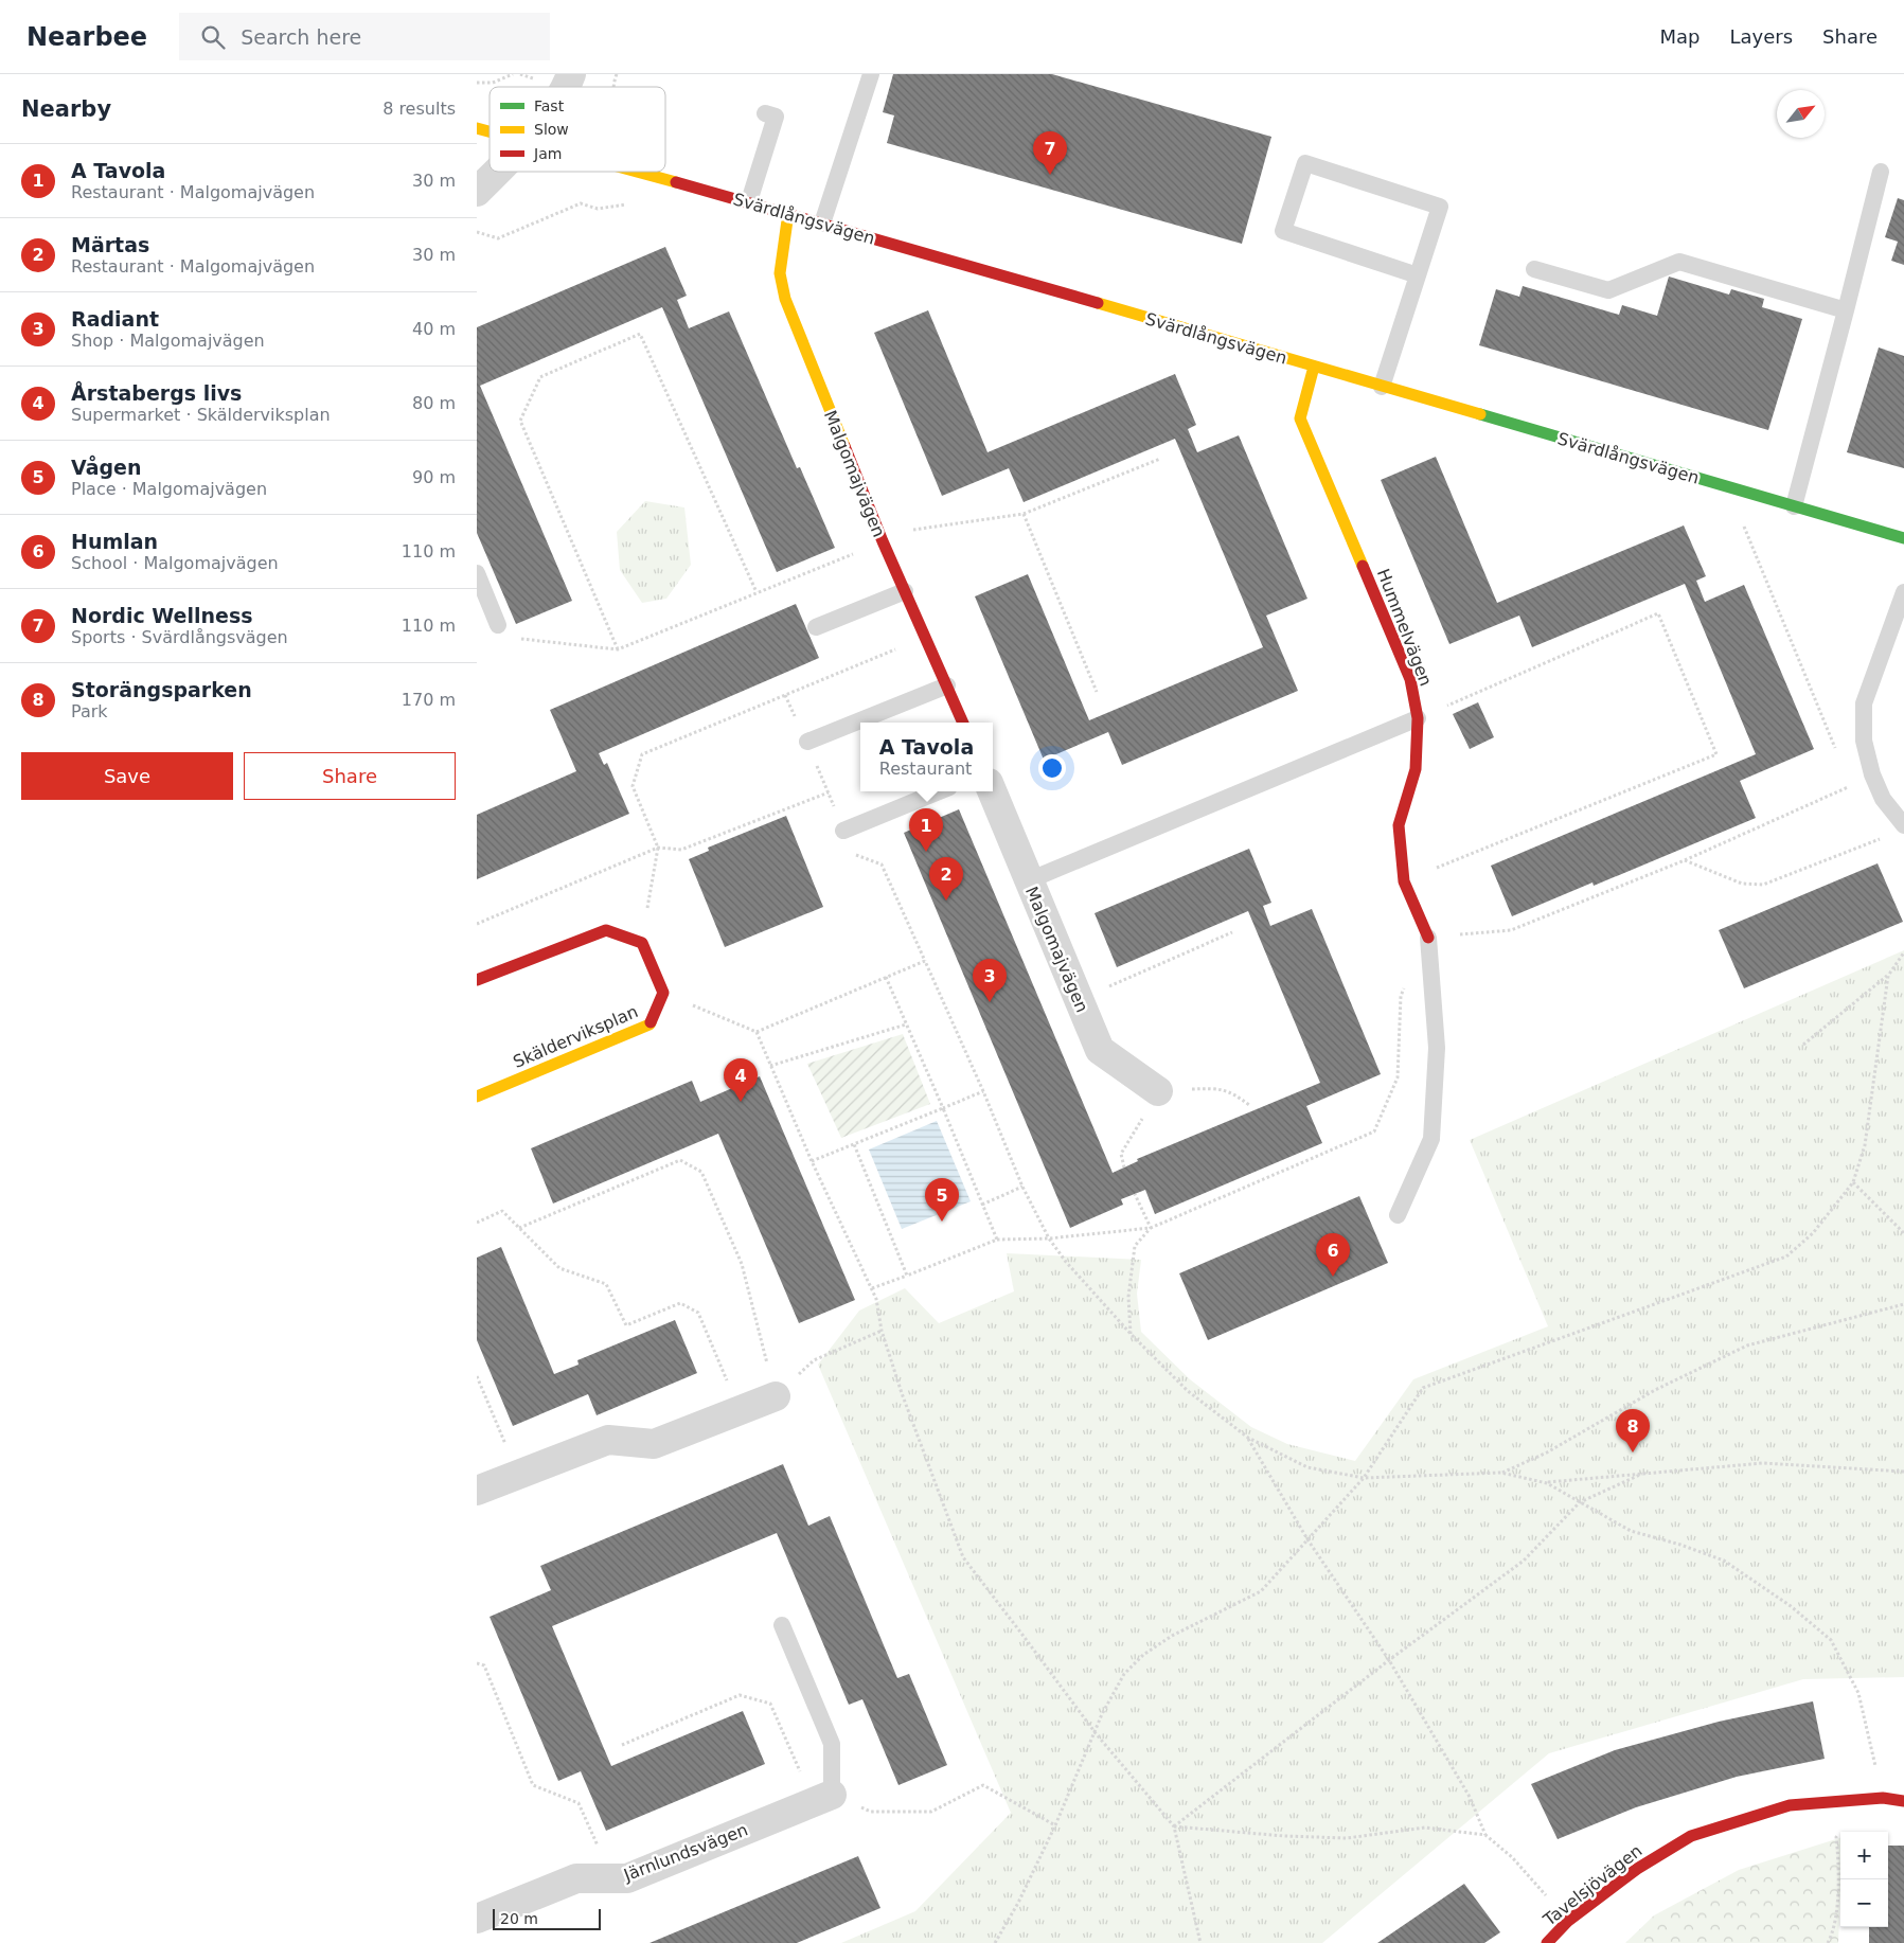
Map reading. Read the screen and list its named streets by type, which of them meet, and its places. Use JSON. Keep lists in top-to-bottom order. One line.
{"streets":{"street":["Svärdlångsvägen","Malgomajvägen","Hummelvägen","Skälderviksplan","Järnlundsvägen","Tavelsjövägen"]},"crossings":[["Svärdlångsvägen","Malgomajvägen"],["Svärdlångsvägen","Hummelvägen"]],"legend":["Fast","Slow","Jam"],"scale_bar":"20 m","north":"top right","page":{"header":"Nearbee","search":"Search here","nav":["Map","Layers","Share"],"heading":["Nearby","8 results"],"pins":["7","1","2","3","4","5","6","8"],"list":[{"mark":"1","name":"A Tavola","note":"Restaurant · Malgomajvägen","value":"30 m"},{"mark":"2","name":"Märtas","note":"Restaurant · Malgomajvägen","value":"30 m"},{"mark":"3","name":"Radiant","note":"Shop · Malgomajvägen","value":"40 m"},{"mark":"4","name":"Årstabergs livs","note":"Supermarket · Skälderviksplan","value":"80 m"},{"mark":"5","name":"Vågen","note":"Place · Malgomajvägen","value":"90 m"},{"mark":"6","name":"Humlan","note":"School · Malgomajvägen","value":"110 m"},{"mark":"7","name":"Nordic Wellness","note":"Sports · Svärdlångsvägen","value":"110 m"},{"mark":"8","name":"Storängsparken","note":"Park","value":"170 m"}],"popup":["A Tavola","Restaurant"],"buttons":["Save","Share"],"map_buttons":["+","−"],"scale":"20 m"}}
